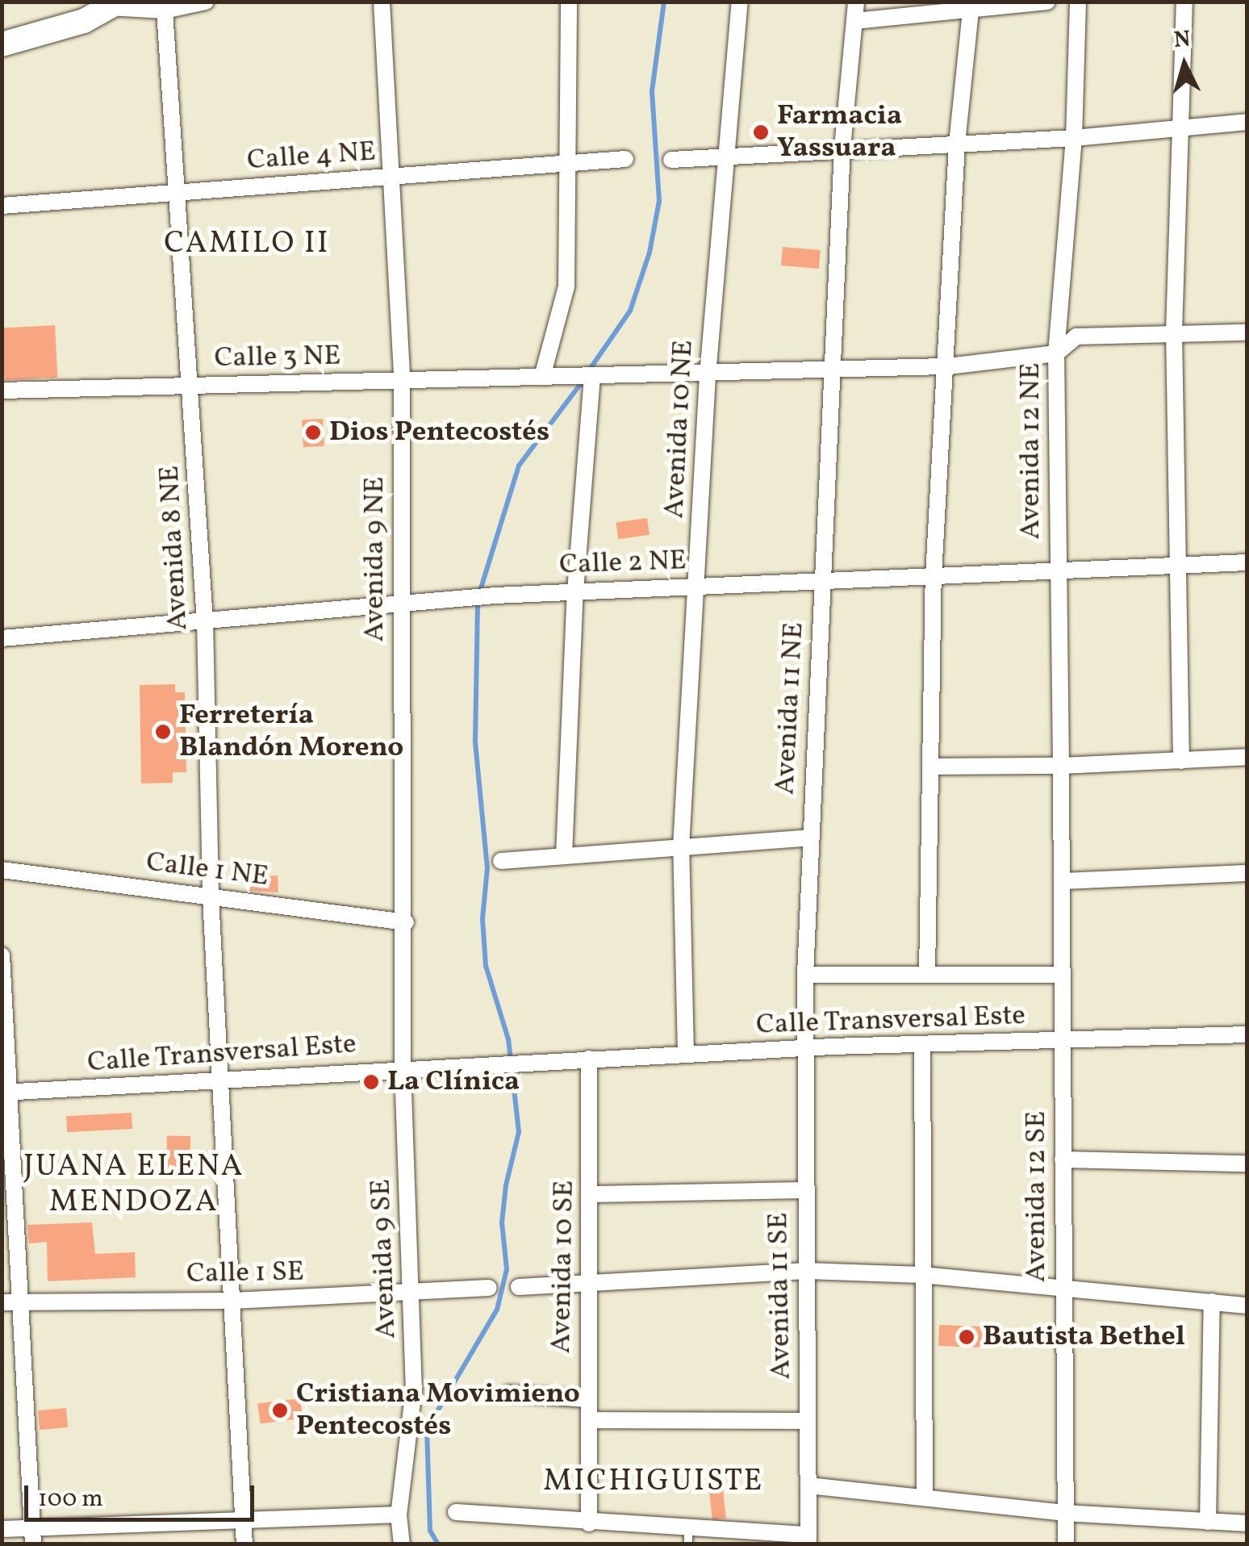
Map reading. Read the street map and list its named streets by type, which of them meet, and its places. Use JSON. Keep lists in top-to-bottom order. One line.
{"streets":{"street":["Calle 4 NE","Calle 3 NE","Avenida 10 NE","Avenida 12 NE","Avenida 8 NE","Avenida 9 NE","Calle 2 NE","Avenida 11 NE","Calle 1 NE","Calle Transversal Este","Avenida 12 SE","Avenida 9 SE","Avenida 10 SE","Calle 1 SE","Avenida 11 SE"]},"crossings":[["Calle 4 NE","Avenida 8 NE"],["Calle 4 NE","Avenida 9 NE"],["Calle 3 NE","Avenida 10 NE"],["Calle 3 NE","Avenida 12 NE"],["Calle 3 NE","Avenida 8 NE"],["Calle 3 NE","Avenida 9 NE"],["Calle 3 NE","Avenida 11 NE"],["Avenida 10 NE","Calle 2 NE"],["Avenida 10 NE","Calle Transversal Este"],["Avenida 12 NE","Calle 2 NE"],["Avenida 12 NE","Calle Transversal Este"],["Avenida 12 NE","Avenida 12 SE"],["Avenida 8 NE","Calle 2 NE"],["Avenida 8 NE","Calle 1 NE"],["Avenida 8 NE","Calle Transversal Este"],["Avenida 8 NE","Calle 1 SE"],["Avenida 9 NE","Calle 2 NE"],["Avenida 9 NE","Calle 1 NE"],["Avenida 9 NE","Calle Transversal Este"],["Avenida 9 NE","Avenida 9 SE"],["Calle 2 NE","Avenida 11 NE"],["Avenida 11 NE","Calle Transversal Este"],["Avenida 11 NE","Avenida 11 SE"],["Calle Transversal Este","Avenida 12 SE"],["Calle Transversal Este","Avenida 9 SE"],["Calle Transversal Este","Avenida 10 SE"],["Calle Transversal Este","Avenida 11 SE"],["Avenida 9 SE","Calle 1 SE"]],"districts":["CAMILO II","JUANA ELENA MENDOZA","MICHIGUISTE"],"places":["Farmacia Yassuara","Dios Pentecostés","Ferretería Blandón Moreno","La Clínica","Bautista Bethel","Cristiana Movimieno Pentecostés"],"scale_bar":"100 m","north":"top"}
